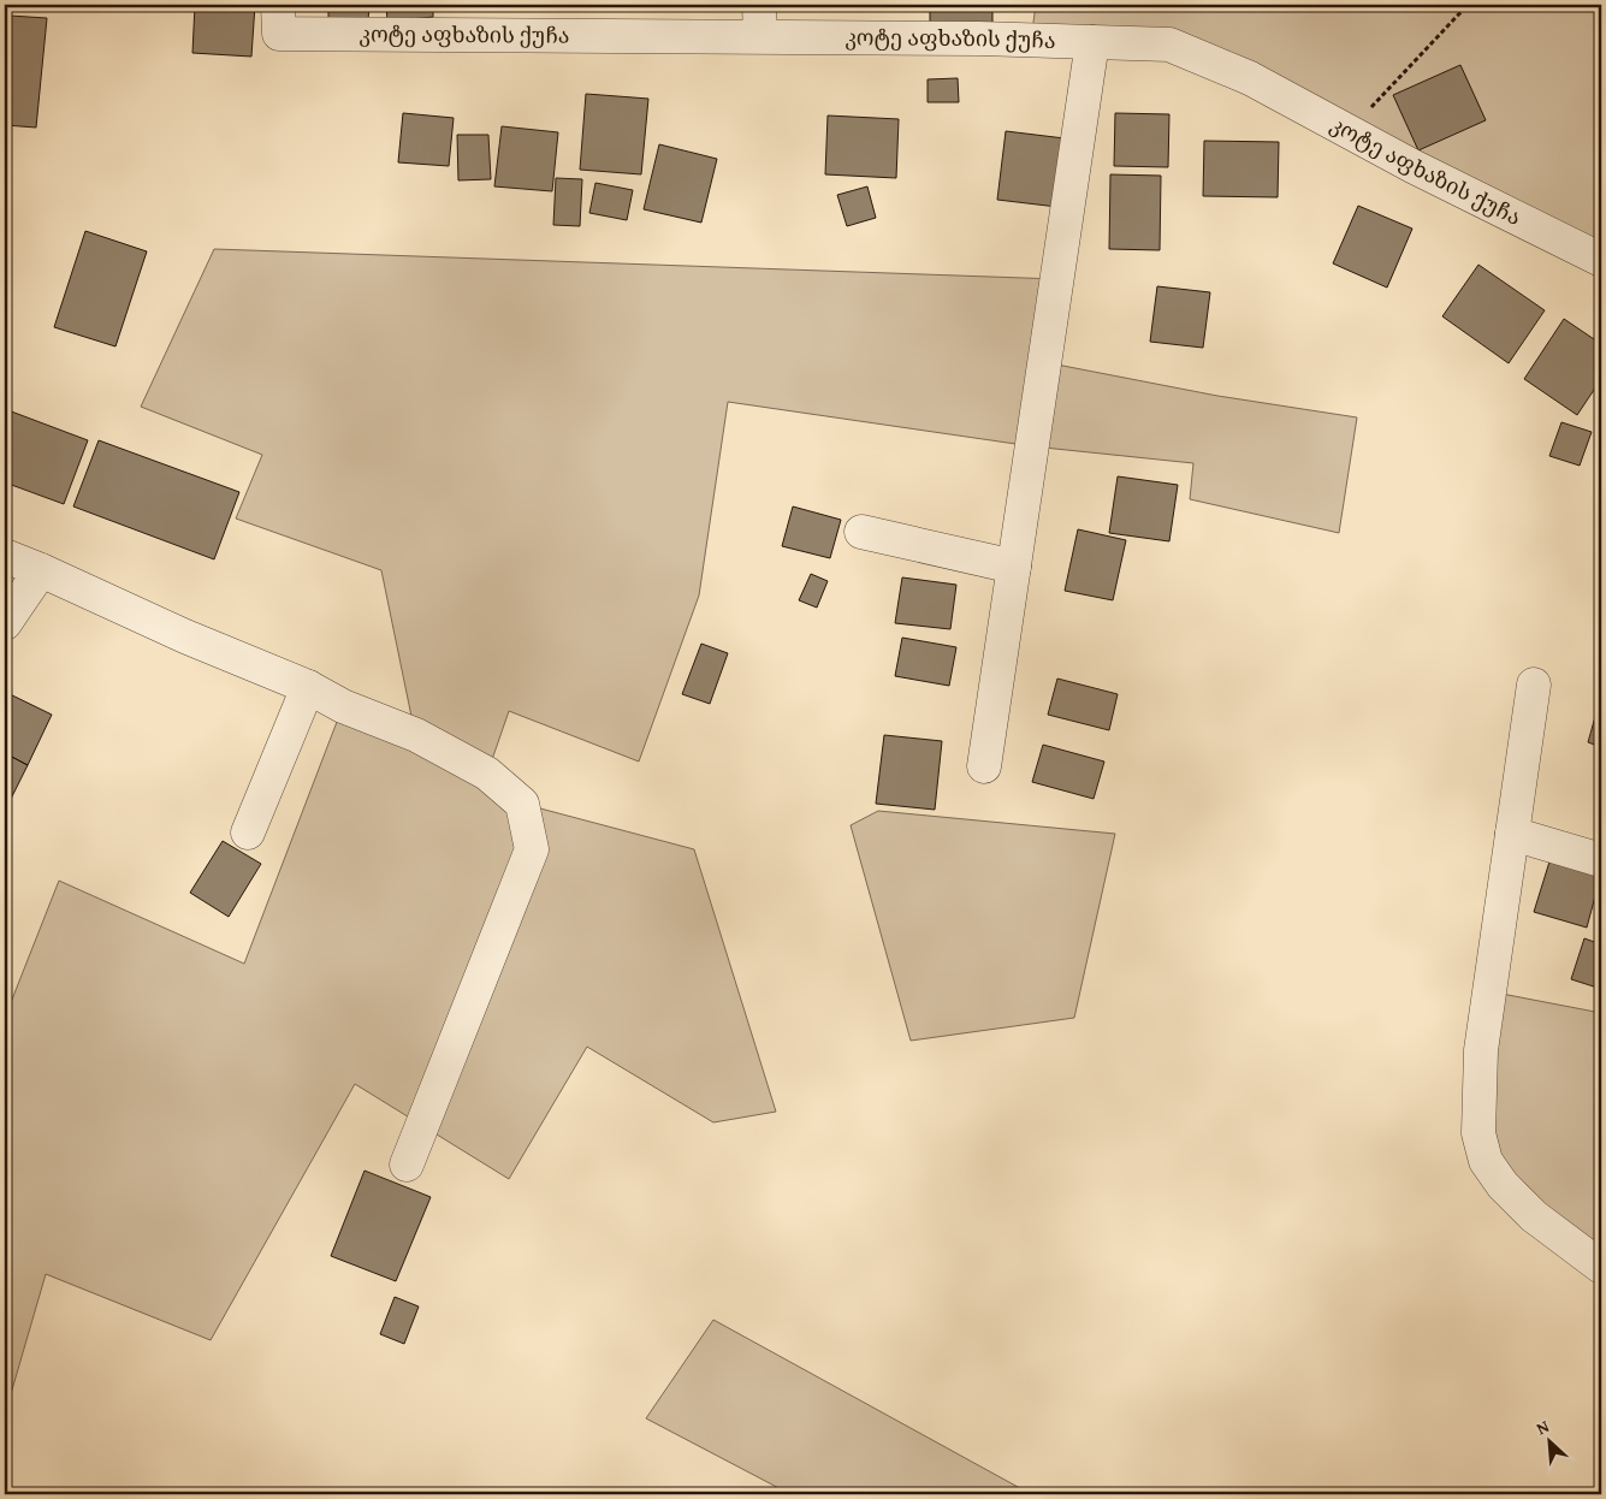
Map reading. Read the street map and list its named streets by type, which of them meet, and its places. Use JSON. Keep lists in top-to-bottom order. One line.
{"streets":{"street":["კოტე აფხაზის ქუჩა"]},"north":"top left"}
